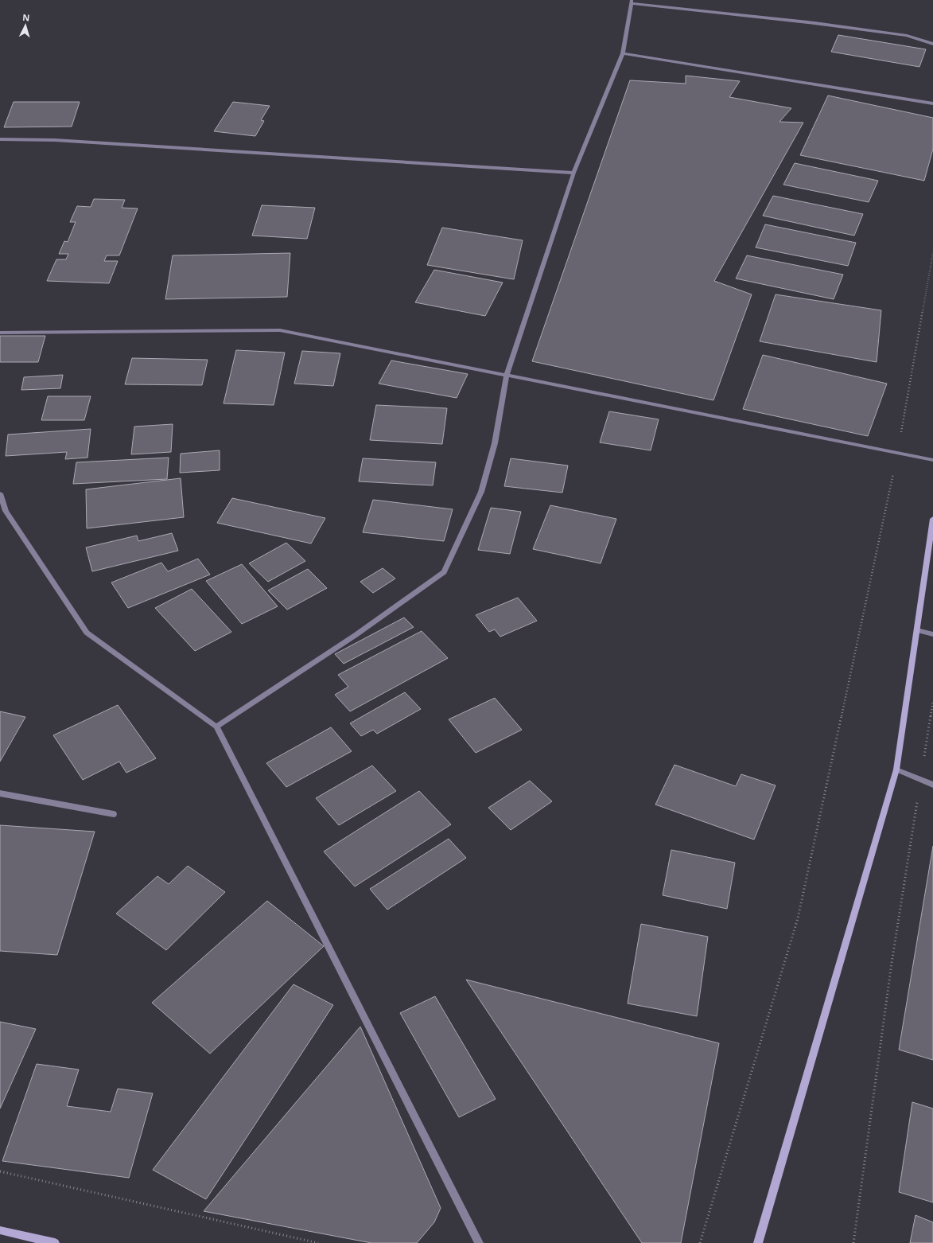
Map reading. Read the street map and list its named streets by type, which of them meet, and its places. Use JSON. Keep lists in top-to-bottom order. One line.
{"north":"top"}
